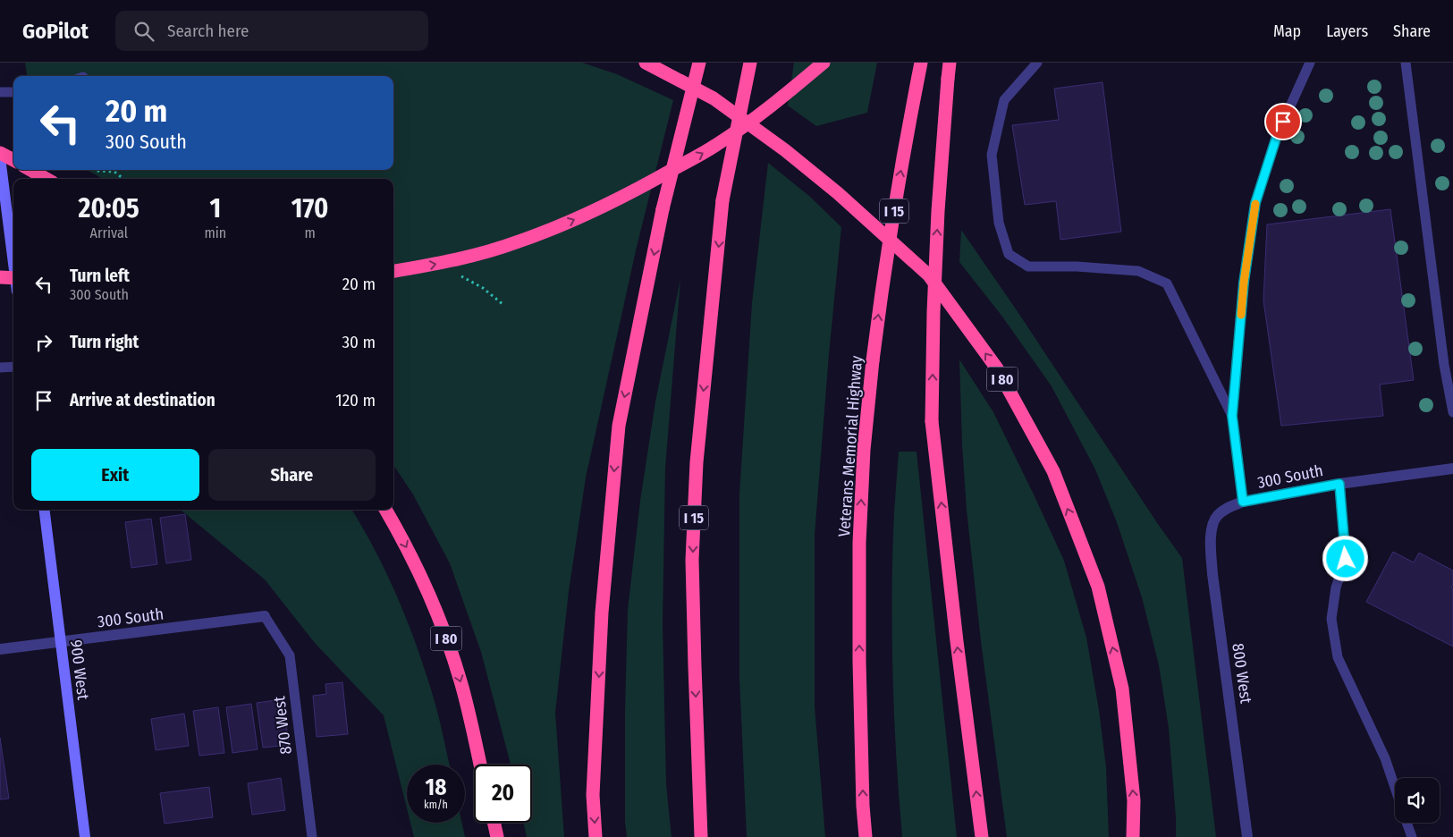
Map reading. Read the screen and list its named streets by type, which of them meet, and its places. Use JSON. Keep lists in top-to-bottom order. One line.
{"streets":{"highway":["I 15","I 80","Veterans Memorial Highway"],"main road":["900 West"],"street":["300 South","800 West"],"lane":["870 West"]},"crossings":[["300 South","900 West"],["300 South","800 West"],["300 South","870 West"]],"page":{"header":"GoPilot","search":"Search here","nav":["Map","Layers","Share"],"turn":["20 m","300 South"],"eta":["20:05","Arrival","1","min","170","m"],"list":[{"name":"Turn left","note":"300 South","value":"20 m"},{"name":"Turn right","value":"30 m"},{"name":"Arrive at destination","value":"120 m"}],"buttons":["Exit","Share"],"speed":"18 km/h","limit":"20"}}
